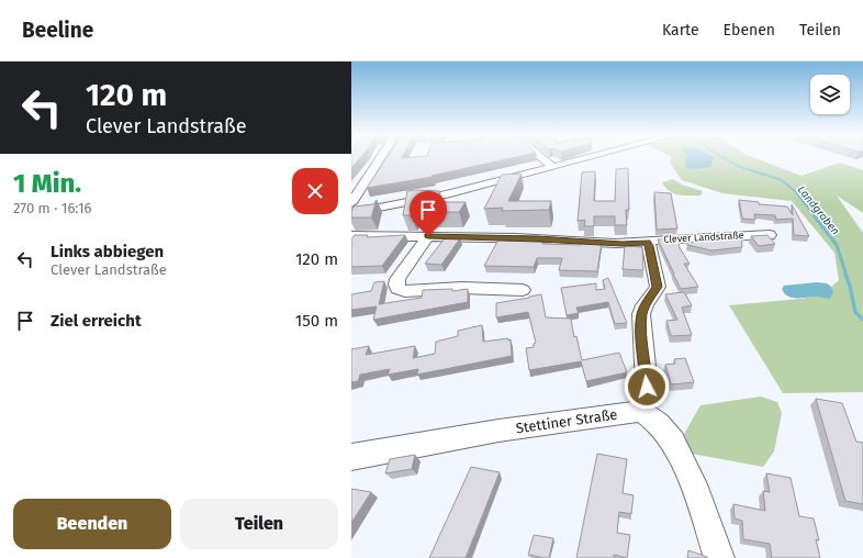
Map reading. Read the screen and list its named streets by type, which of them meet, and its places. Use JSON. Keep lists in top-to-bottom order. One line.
{"streets":{"street":["Clever Landstraße","Stettiner Straße"]},"water":["Landgraben"],"page":{"header":"Beeline","nav":["Karte","Ebenen","Teilen"],"turn":["120 m","Clever Landstraße"],"heading":["1 Min.","270 m · 16:16"],"list":[{"name":"Links abbiegen","note":"Clever Landstraße","value":"120 m"},{"name":"Ziel erreicht","value":"150 m"}],"buttons":["Beenden","Teilen"]}}
